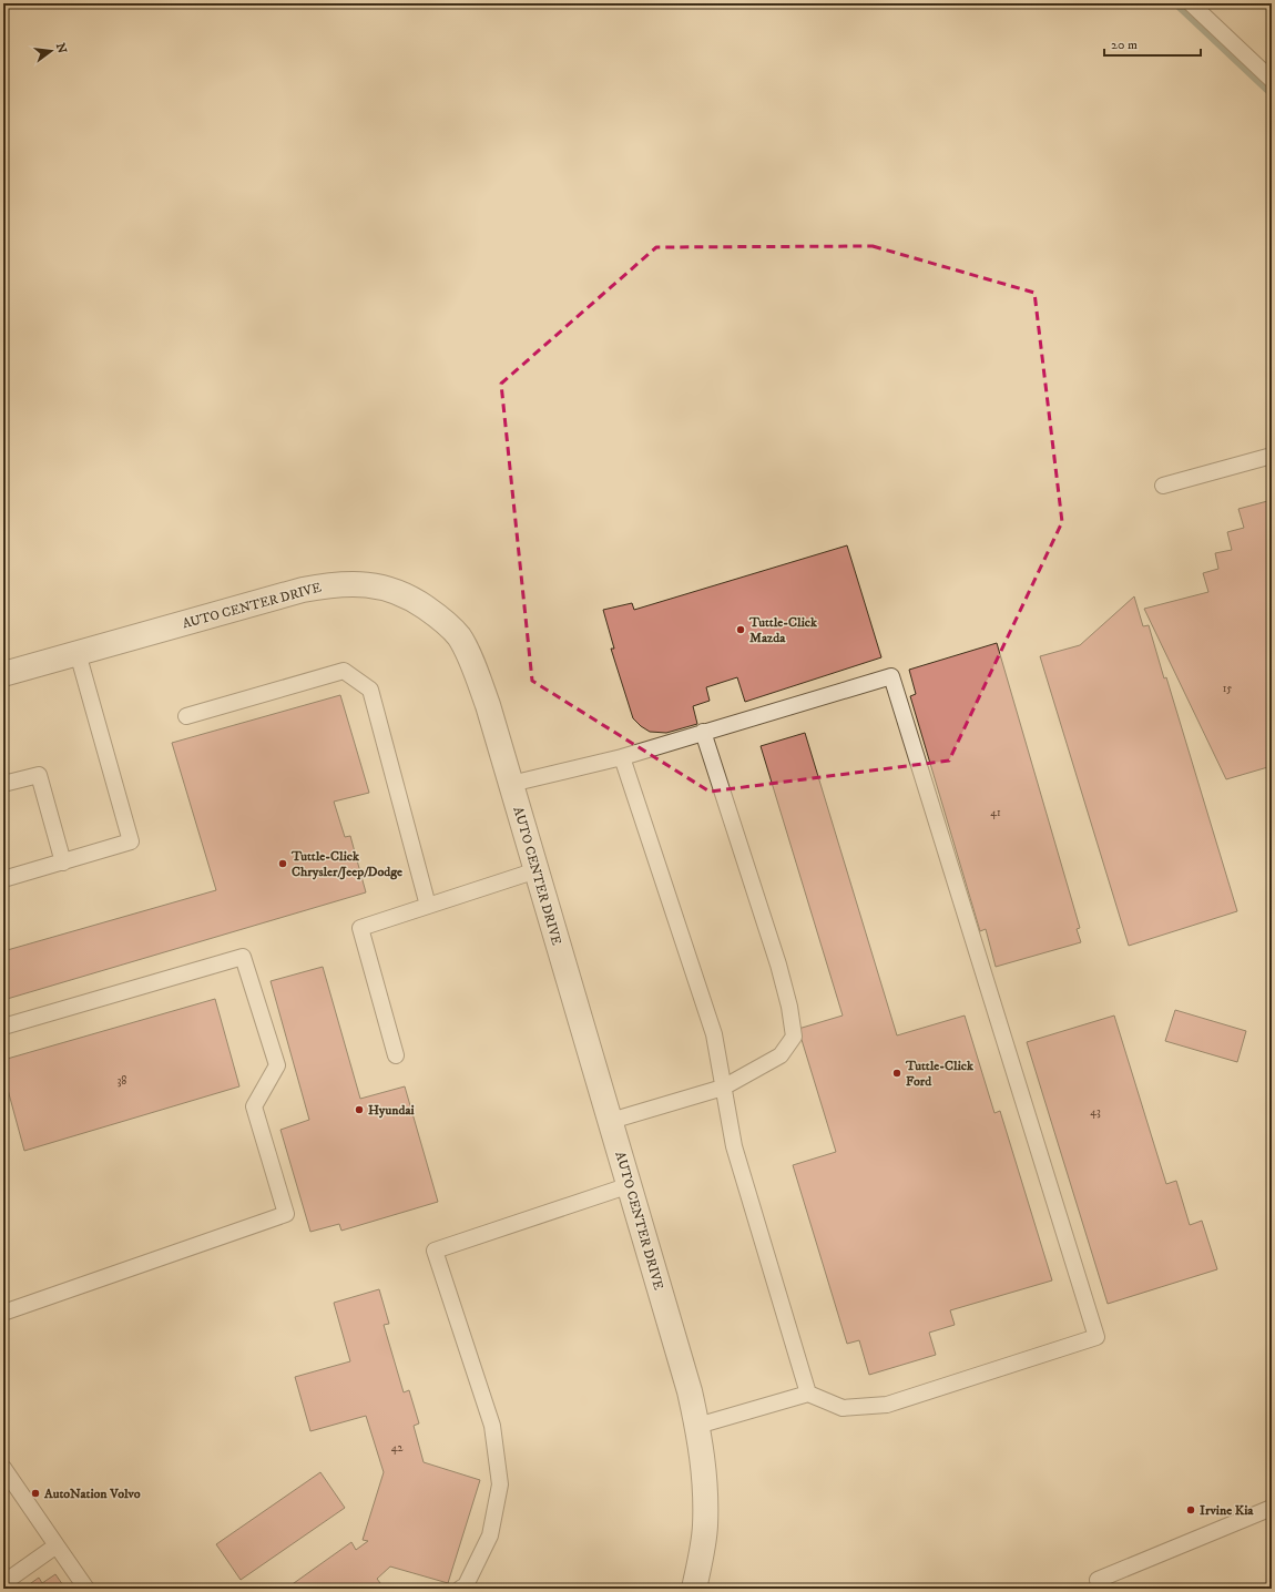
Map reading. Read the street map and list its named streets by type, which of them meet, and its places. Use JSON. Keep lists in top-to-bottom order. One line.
{"streets":{"street":["AUTO CENTER DRIVE"]},"places":["Tuttle-Click Mazda","Tuttle-Click Chrysler/Jeep/Dodge","Tuttle-Click Ford","Hyundai","AutoNation Volvo","Irvine Kia"],"house_numbers":["15","41","38","43","42"],"scale_bar":"20 m","north":"right"}
